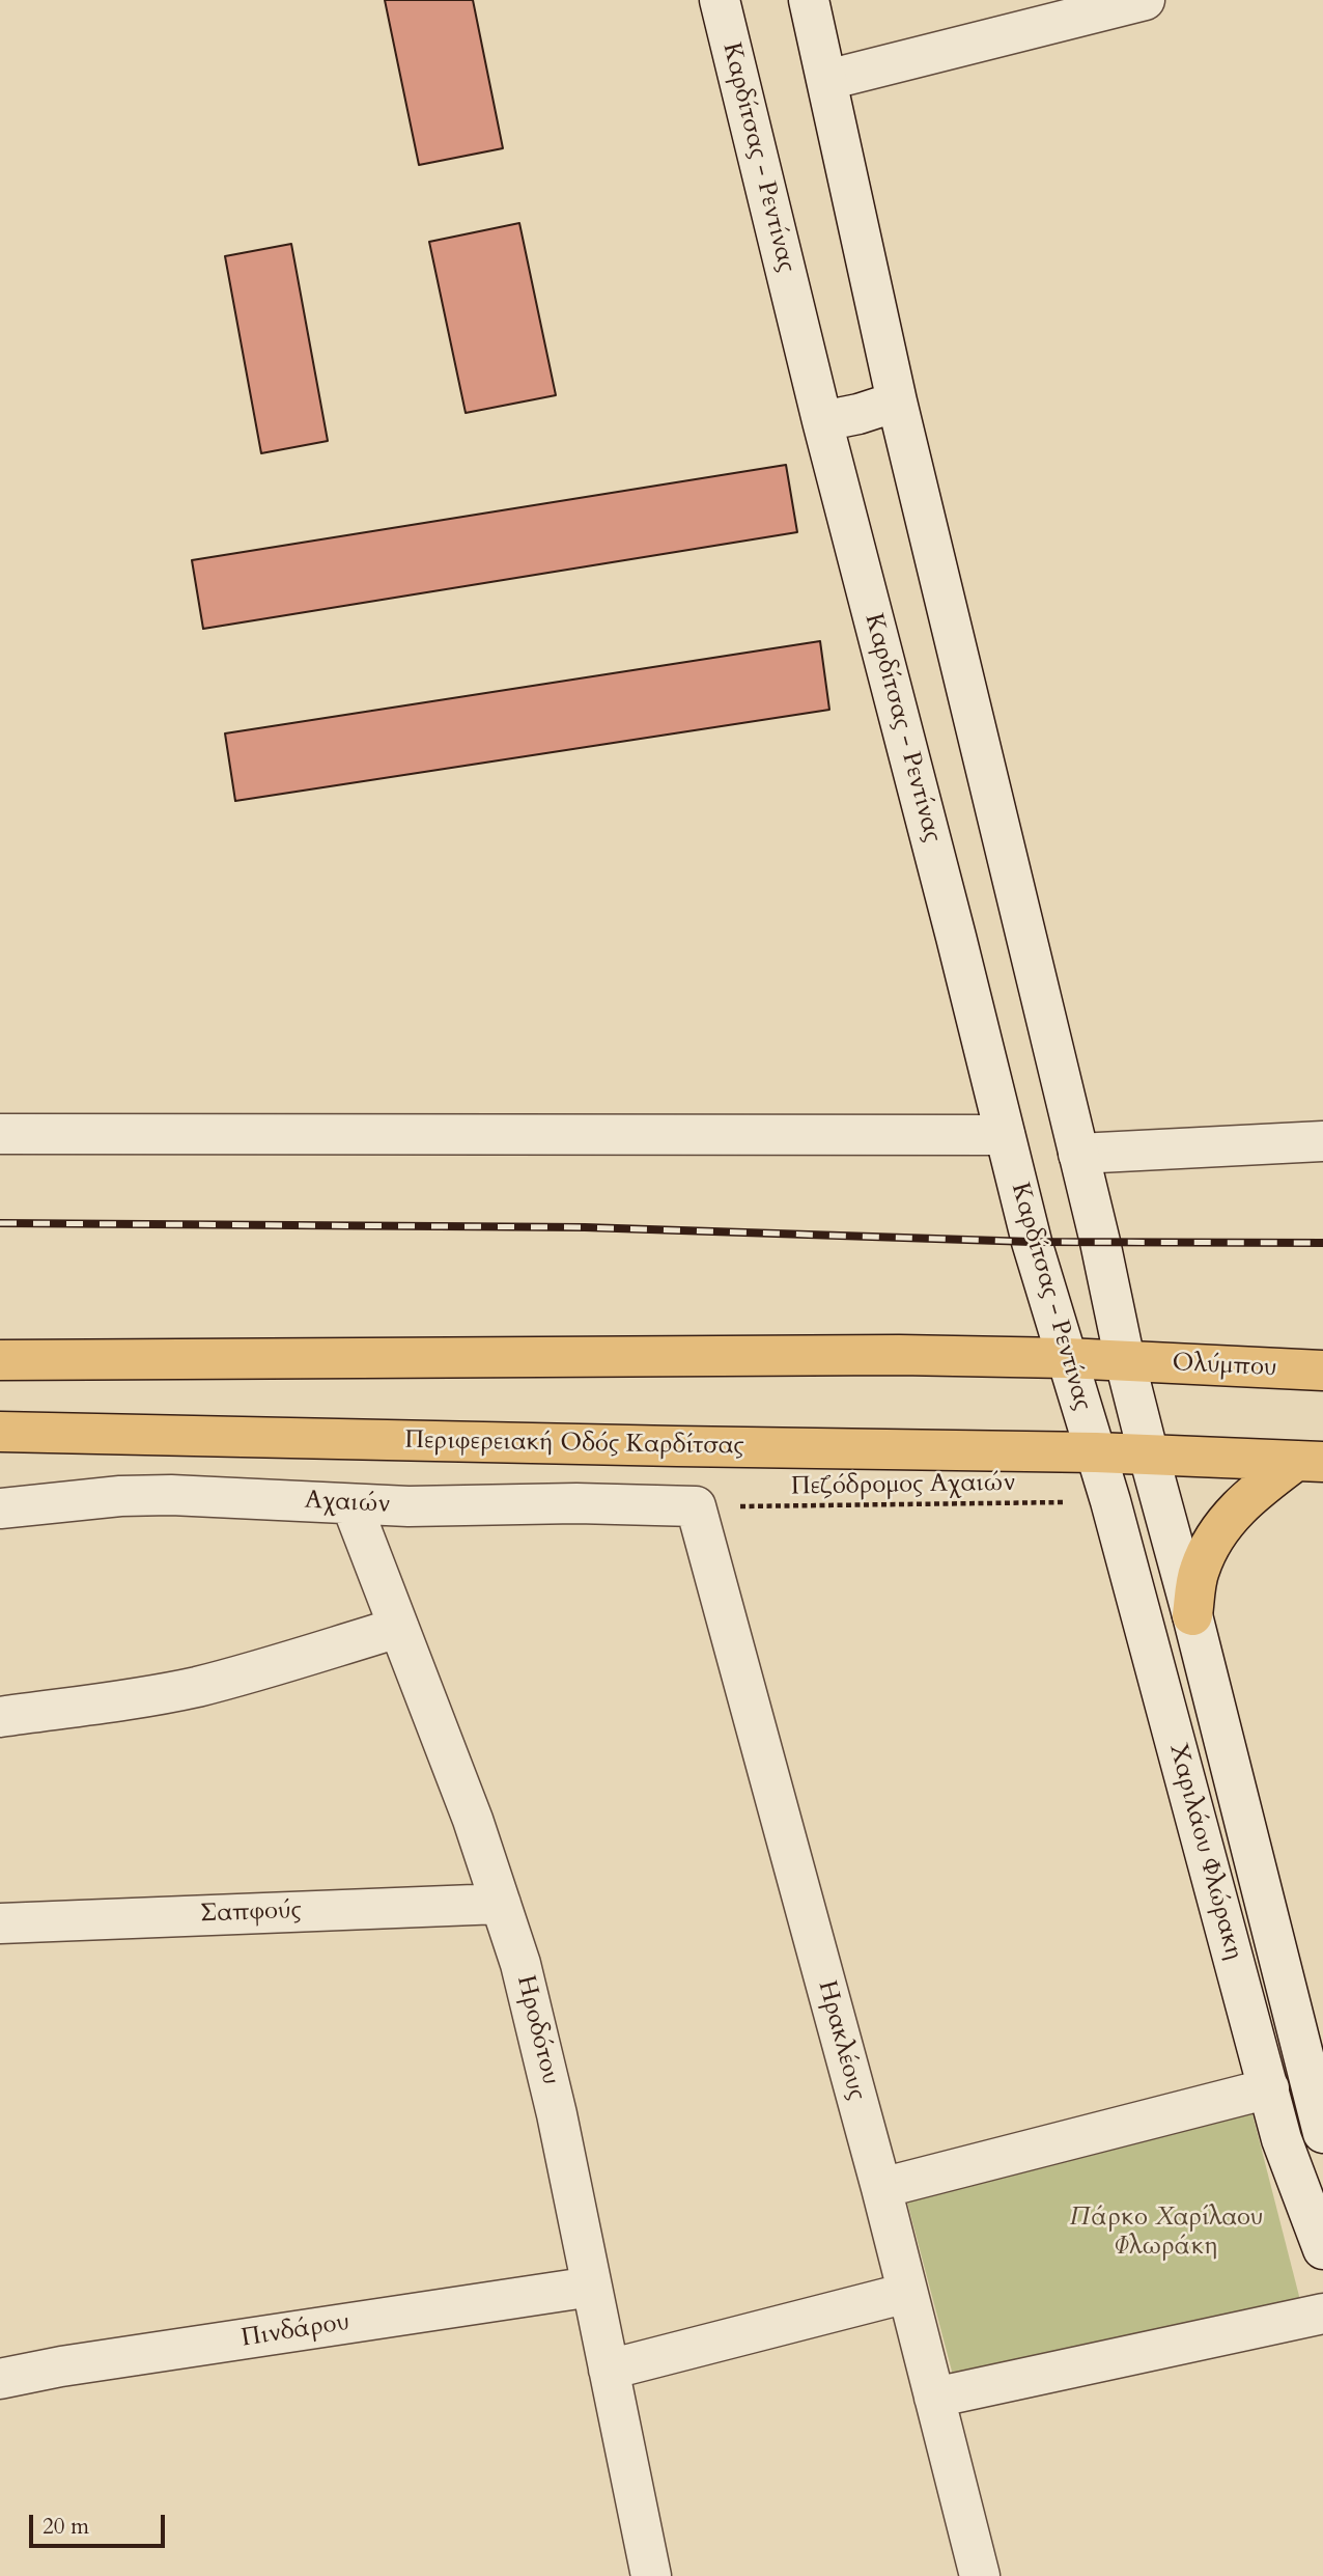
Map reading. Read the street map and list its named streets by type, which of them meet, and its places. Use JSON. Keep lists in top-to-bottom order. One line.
{"streets":{"main road":["Ολύμπου","Περιφερειακή Οδός Καρδίτσας"],"street":["Καρδίτσας - Ρεντίνας","Αχαιών","Χαριλάου Φλώρακη","Σαπφούς","Ηροδότου","Ηρακλέους","Πινδάρου"],"path":["Πεζόδρομος Αχαιών"]},"crossings":[["Καρδίτσας - Ρεντίνας","Ολύμπου"],["Καρδίτσας - Ρεντίνας","Περιφερειακή Οδός Καρδίτσας"],["Καρδίτσας - Ρεντίνας","Χαριλάου Φλώρακη"],["Περιφερειακή Οδός Καρδίτσας","Χαριλάου Φλώρακη"],["Πεζόδρομος Αχαιών","Αχαιών"],["Πεζόδρομος Αχαιών","Χαριλάου Φλώρακη"],["Πεζόδρομος Αχαιών","Ηρακλέους"],["Αχαιών","Ηροδότου"],["Αχαιών","Ηρακλέους"],["Σαπφούς","Ηροδότου"],["Ηροδότου","Πινδάρου"]],"parks":["Πάρκο Χαρίλαου Φλωράκη"],"scale_bar":"20 m"}
